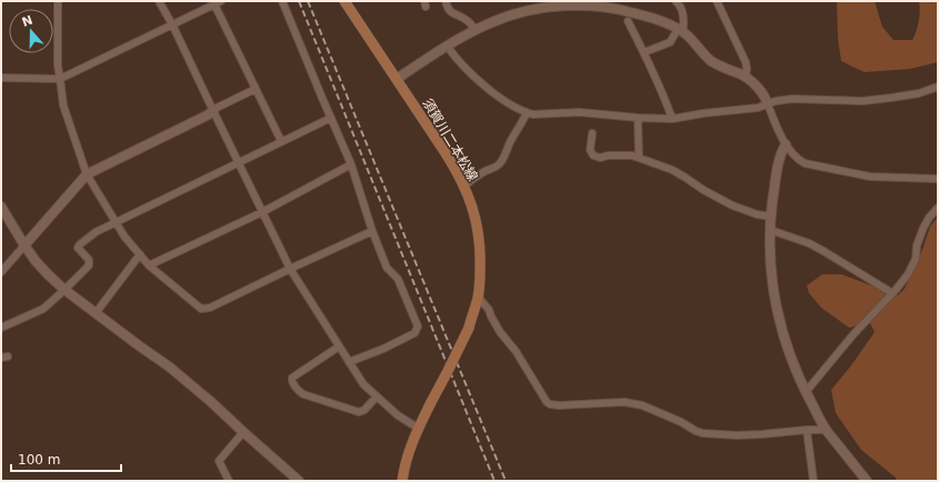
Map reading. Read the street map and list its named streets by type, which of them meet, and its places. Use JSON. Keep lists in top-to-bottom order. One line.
{"streets":{"main road":["須賀川二本松線"]},"scale_bar":"100 m","north":"top"}
